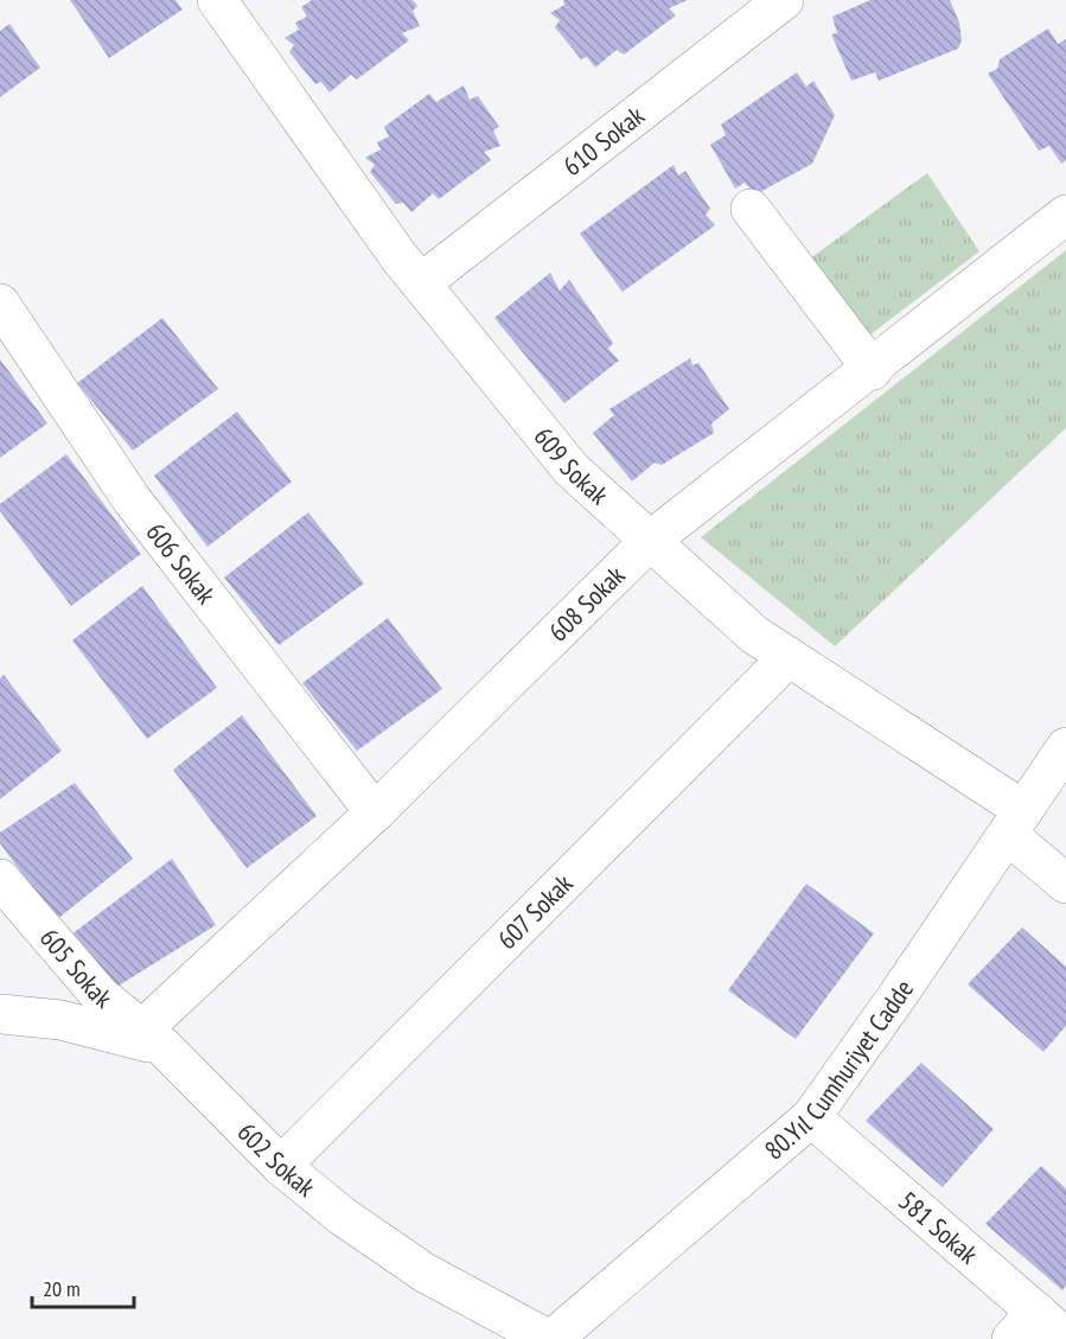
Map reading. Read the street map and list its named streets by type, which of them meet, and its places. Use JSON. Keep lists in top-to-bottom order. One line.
{"streets":{"street":["610 Sokak","609 Sokak","606 Sokak","608 Sokak","607 Sokak","605 Sokak","80.Yıl Cumhuriyet Cadde","602 Sokak","581 Sokak"]},"crossings":[["610 Sokak","609 Sokak"],["609 Sokak","608 Sokak"],["609 Sokak","607 Sokak"],["609 Sokak","80.Yıl Cumhuriyet Cadde"],["606 Sokak","608 Sokak"],["608 Sokak","605 Sokak"],["608 Sokak","602 Sokak"],["607 Sokak","602 Sokak"],["605 Sokak","602 Sokak"],["80.Yıl Cumhuriyet Cadde","602 Sokak"],["80.Yıl Cumhuriyet Cadde","581 Sokak"]],"scale_bar":"20 m"}
